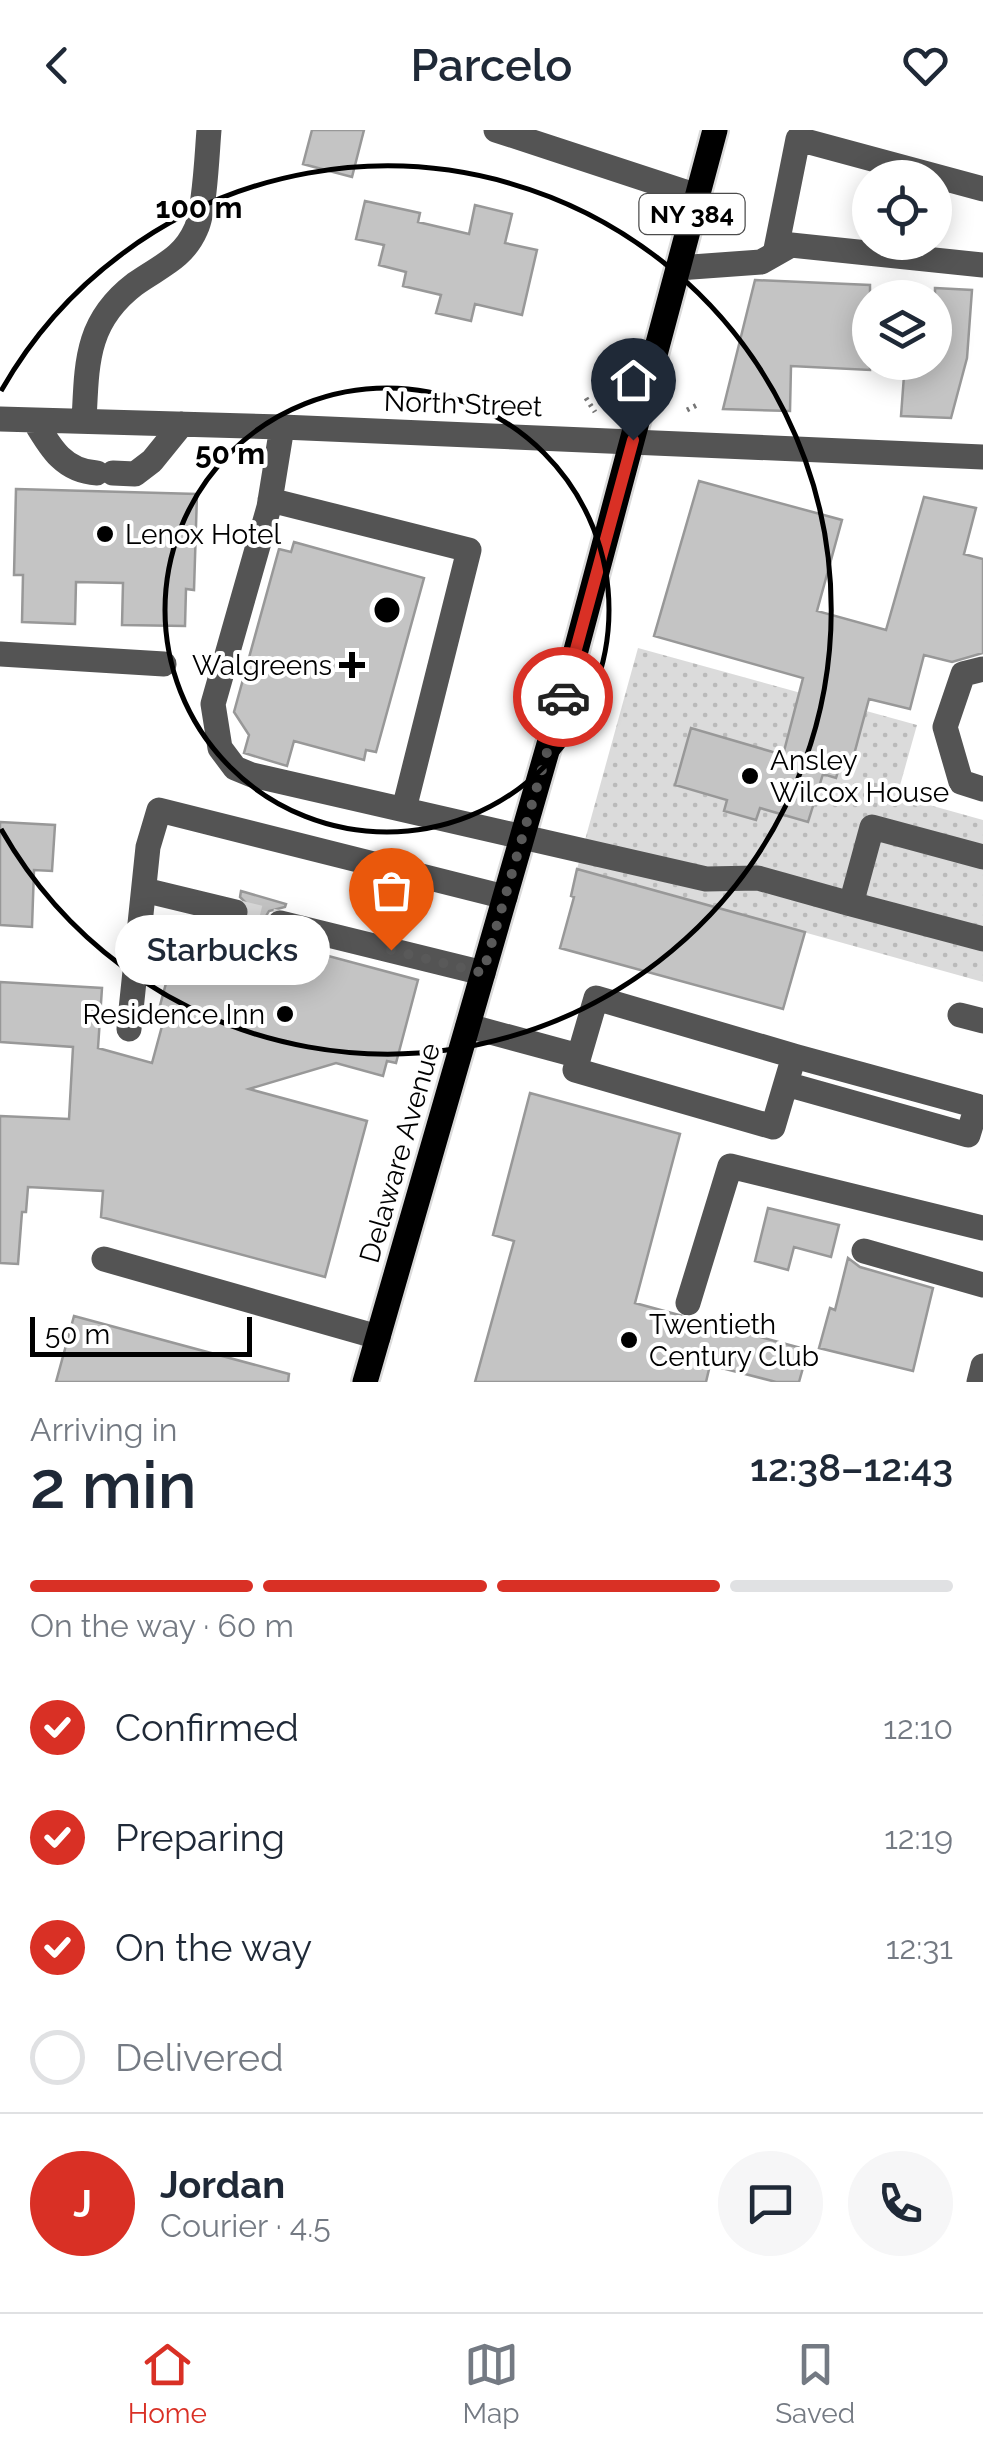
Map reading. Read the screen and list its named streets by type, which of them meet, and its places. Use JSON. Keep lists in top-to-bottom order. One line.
{"streets":{"main road":["NY 384","Delaware Avenue"],"street":["North Street"]},"crossings":[["North Street","Delaware Avenue"]],"places":{"other":["Lenox Hotel","Ansley Wilcox House","Starbucks","Residence Inn","Twentieth Century Club"],"health":["Walgreens"]},"scale_bar":"50 m","page":{"header":"Parcelo","bubble":"Starbucks","scale":"50 m","heading":["2 min","Arriving in","12:38–12:43"],"panel":["Jordan","Courier · 4.5"],"bar":"On the way · 60 m","list":[["Confirmed","12:10"],["Preparing","12:19"],["On the way","12:31"],"Delivered"],"round":"J","tabs":["Home","Map","Saved"]},"rings":["100 m","50 m"]}
